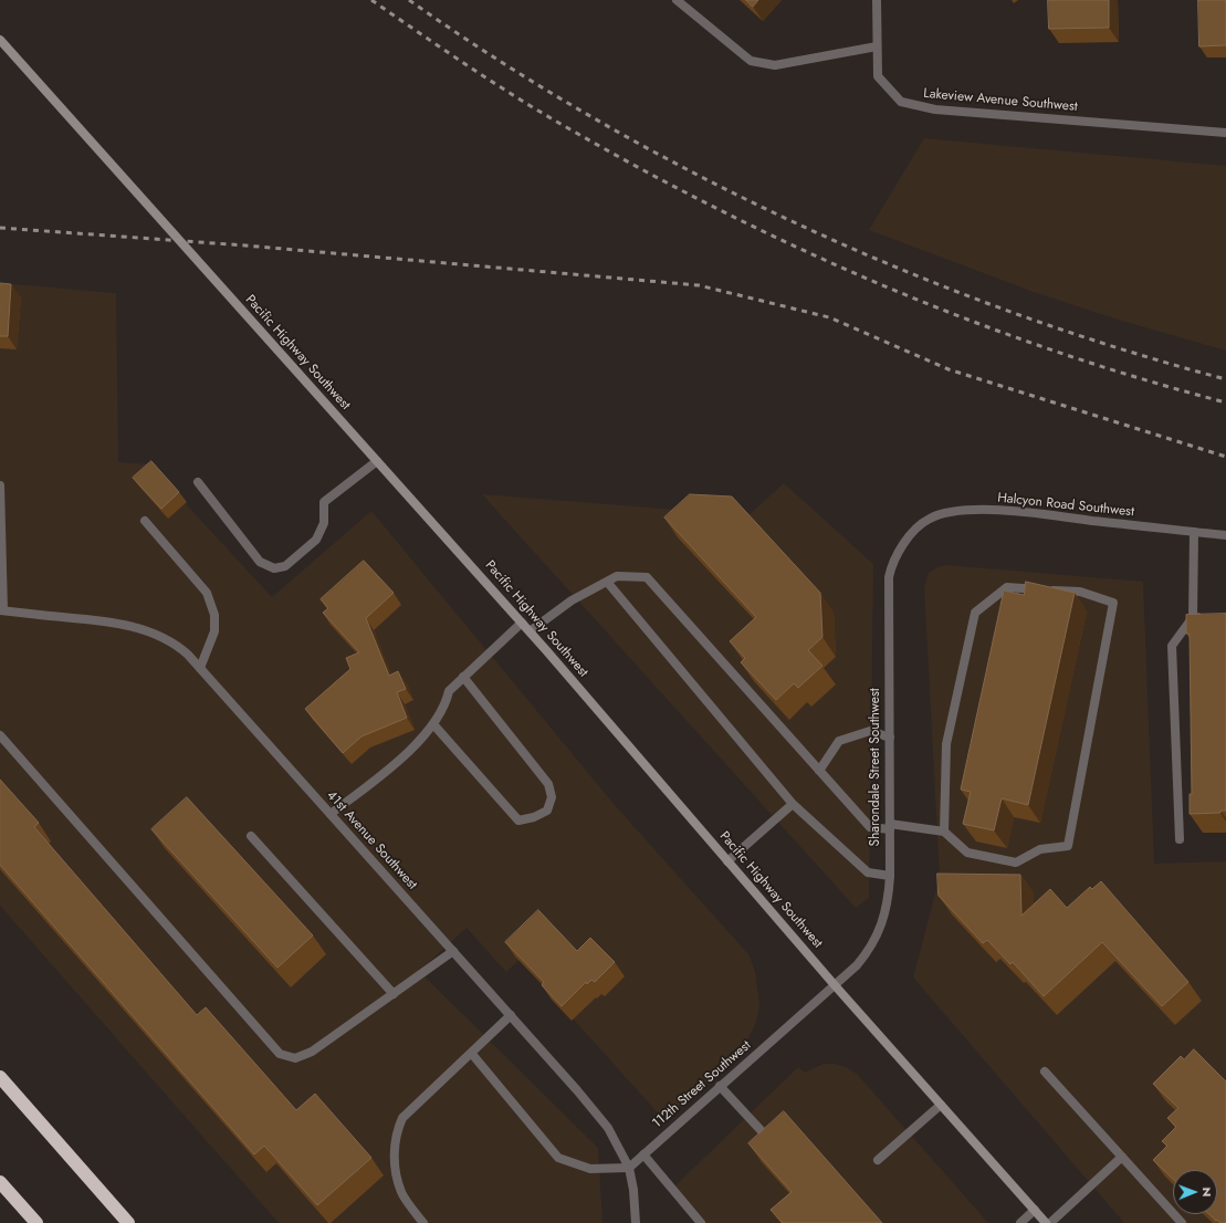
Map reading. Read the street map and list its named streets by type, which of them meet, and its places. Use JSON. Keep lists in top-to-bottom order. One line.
{"streets":{"main road":["Pacific Highway Southwest"],"street":["Lakeview Avenue Southwest","Halcyon Road Southwest","Sharondale Street Southwest","41st Avenue Southwest","112th Street Southwest"]},"crossings":[["Pacific Highway Southwest","Sharondale Street Southwest"],["Pacific Highway Southwest","112th Street Southwest"],["Halcyon Road Southwest","Sharondale Street Southwest"],["Sharondale Street Southwest","112th Street Southwest"],["41st Avenue Southwest","112th Street Southwest"]],"north":"right"}
